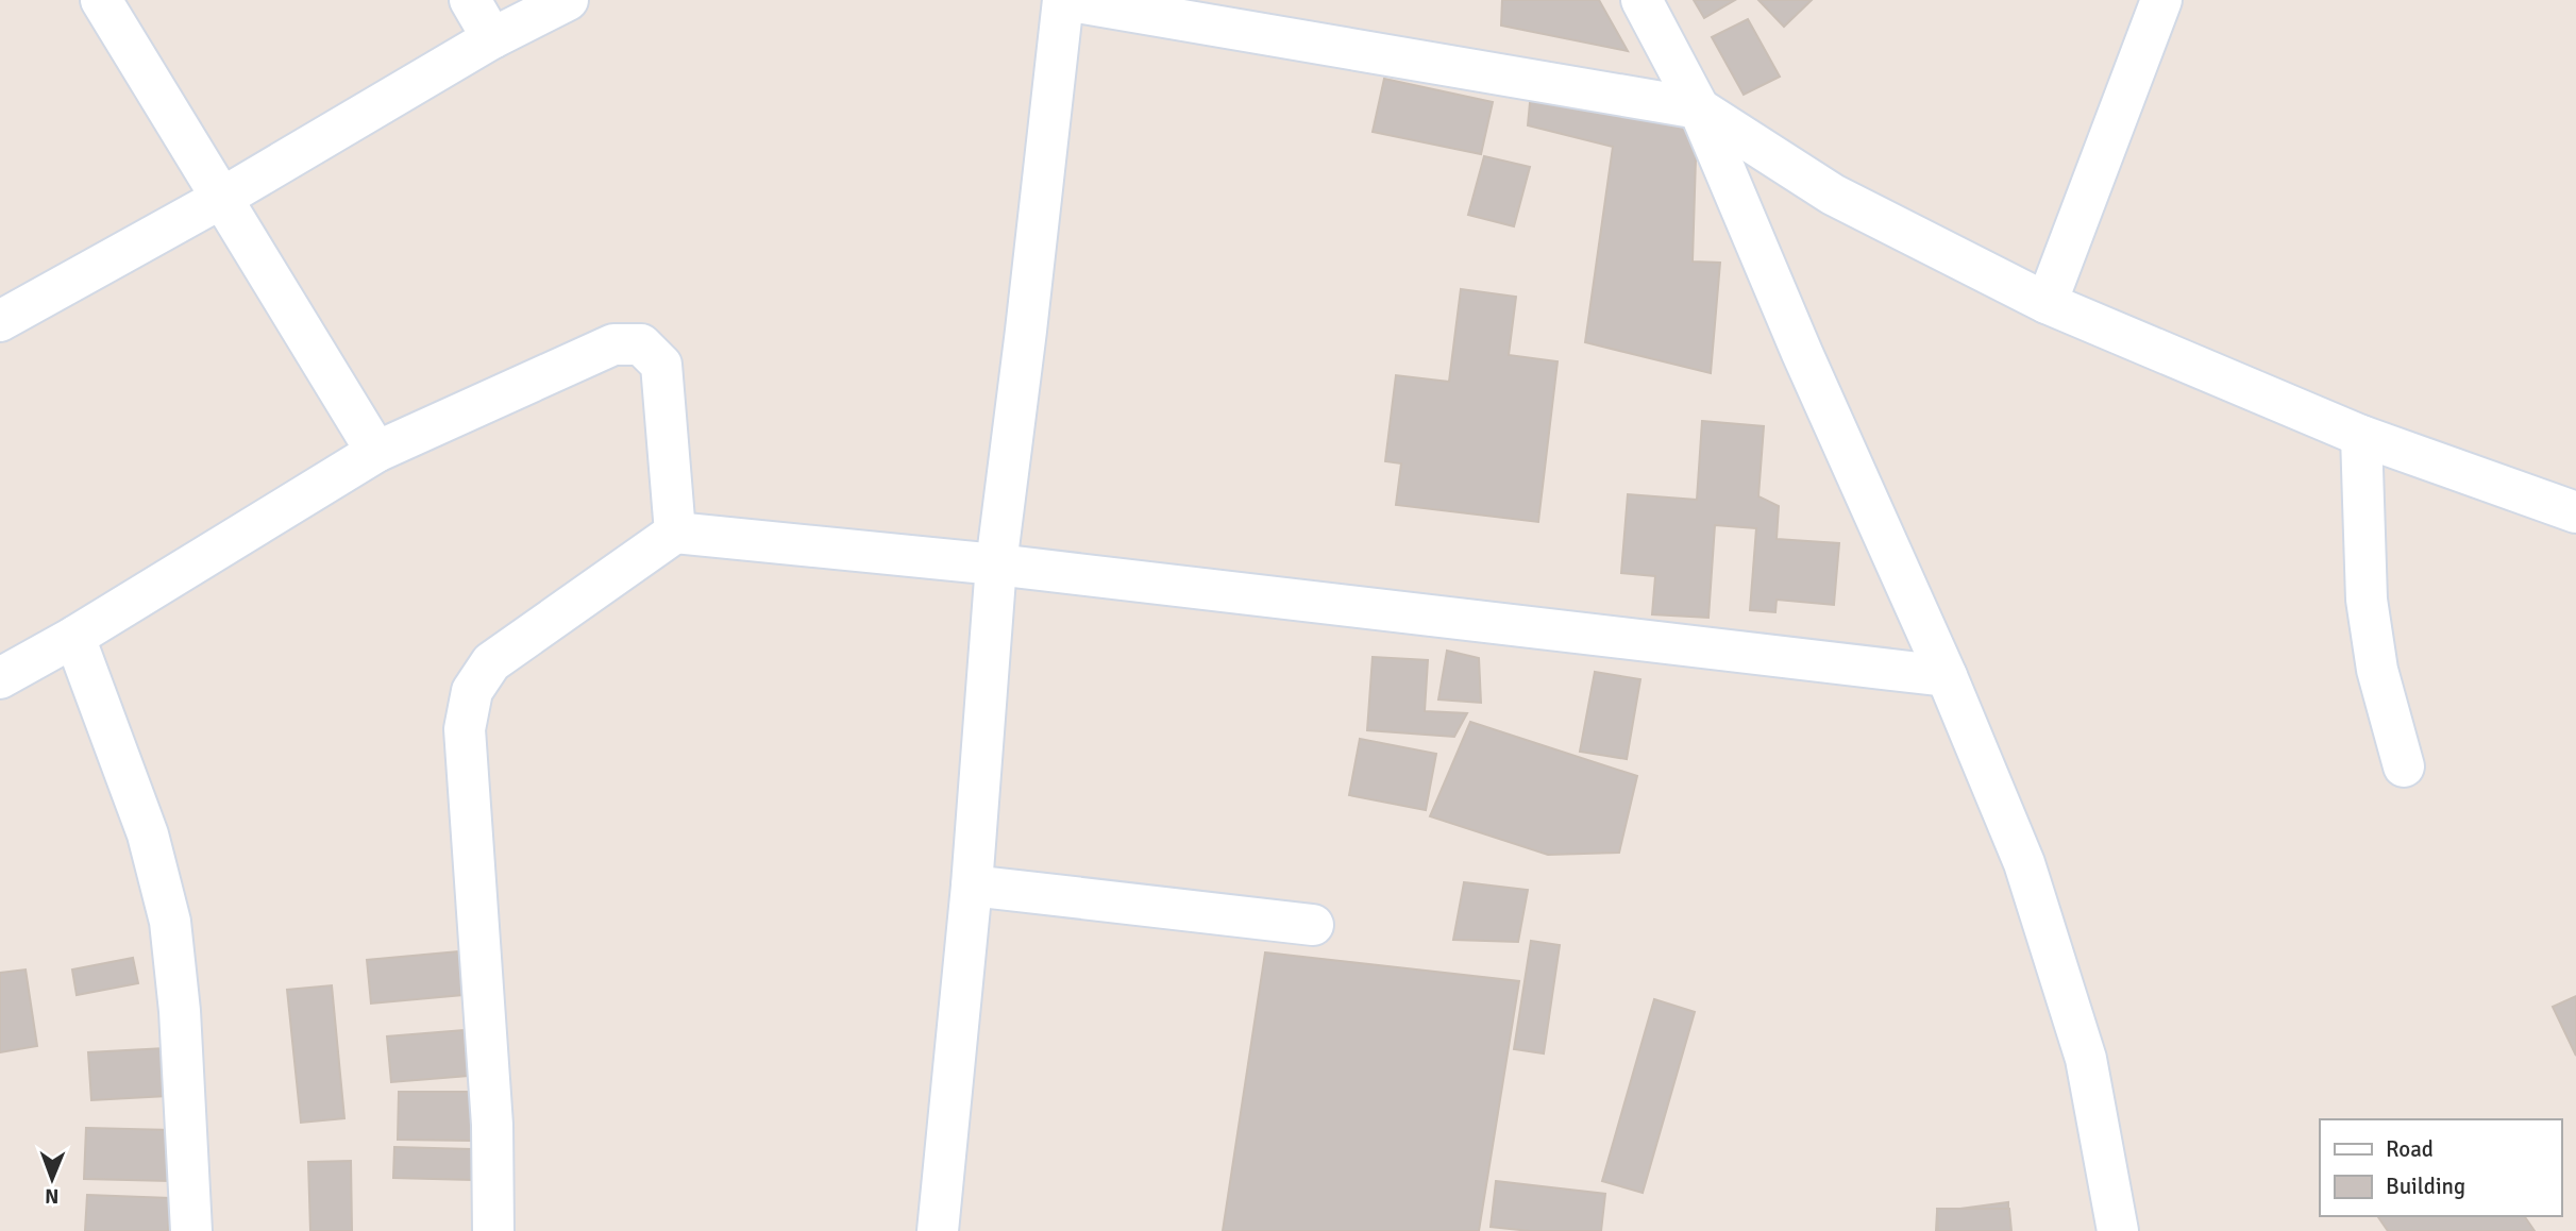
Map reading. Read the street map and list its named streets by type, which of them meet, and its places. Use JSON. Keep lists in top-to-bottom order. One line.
{"legend":["Road","Building"],"north":"bottom"}
